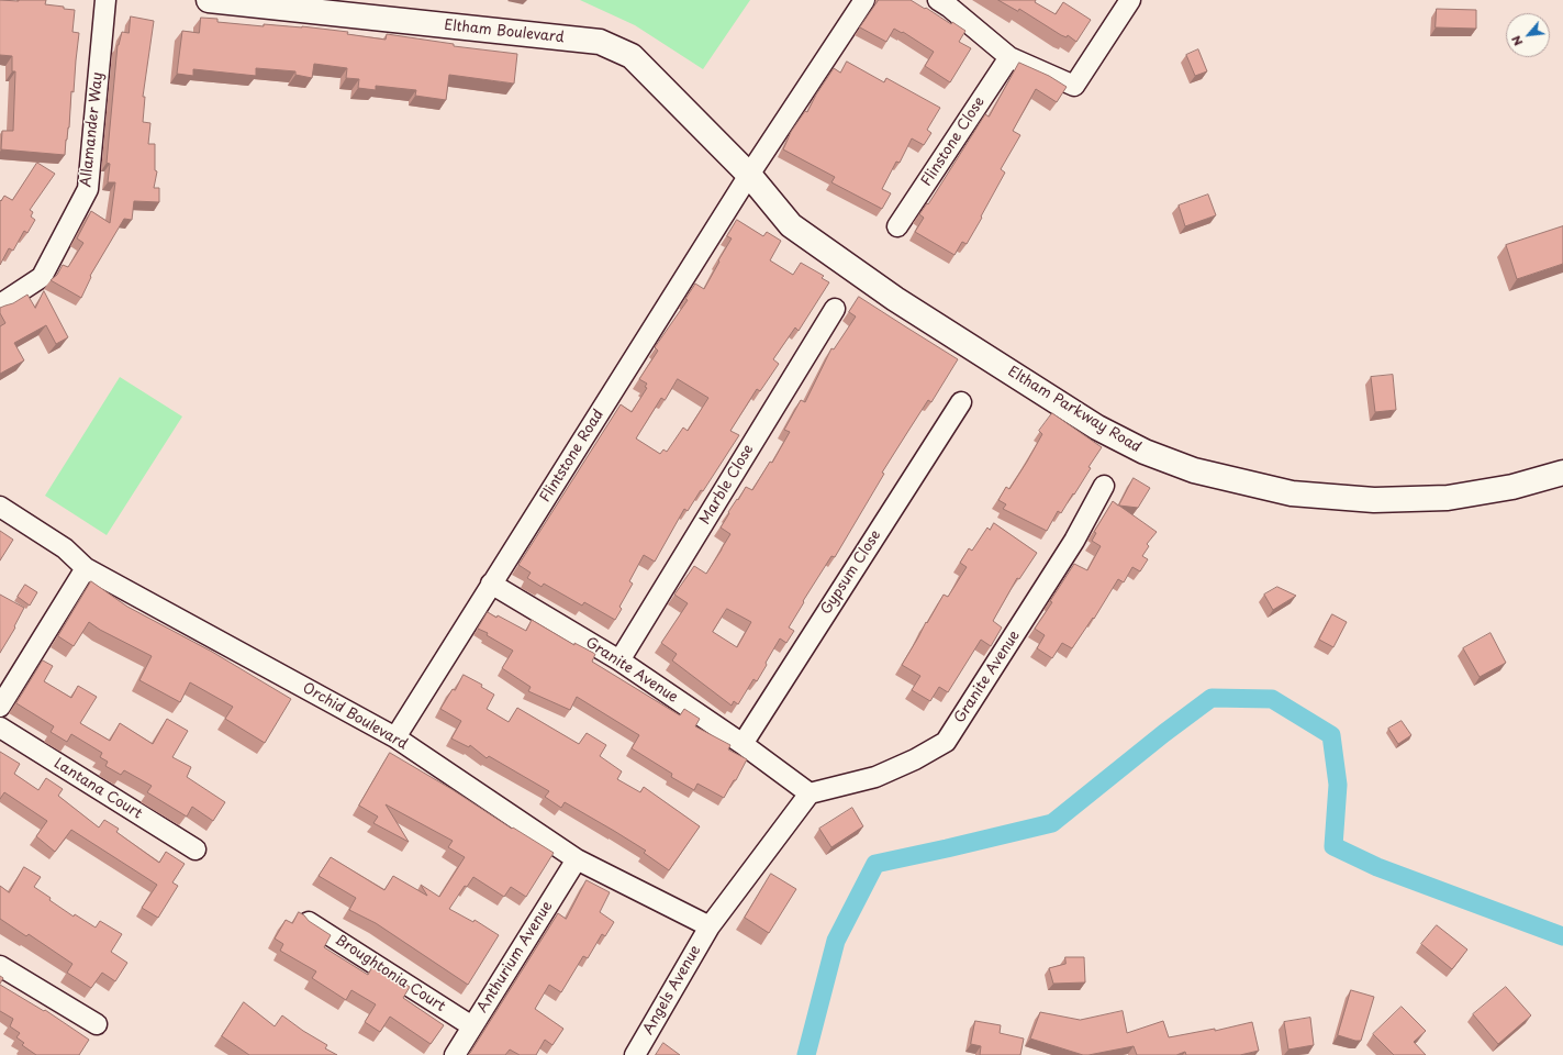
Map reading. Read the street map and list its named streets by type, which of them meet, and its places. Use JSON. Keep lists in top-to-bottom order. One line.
{"streets":{"street":["Eltham Boulevard","Allamander Way","Flinstone Close","Eltham Parkway Road","Flintstone Road","Marble Close","Gypsum Close","Granite Avenue","Orchid Boulevard","Lantana Court","Anthurium Avenue","Broughtonia Court","Angels Avenue"]},"crossings":[["Eltham Boulevard","Eltham Parkway Road"],["Eltham Boulevard","Flintstone Road"],["Eltham Parkway Road","Flintstone Road"],["Flintstone Road","Granite Avenue"],["Flintstone Road","Orchid Boulevard"],["Marble Close","Granite Avenue"],["Gypsum Close","Granite Avenue"],["Orchid Boulevard","Anthurium Avenue"],["Orchid Boulevard","Angels Avenue"],["Anthurium Avenue","Broughtonia Court"]],"north":"bottom left"}
